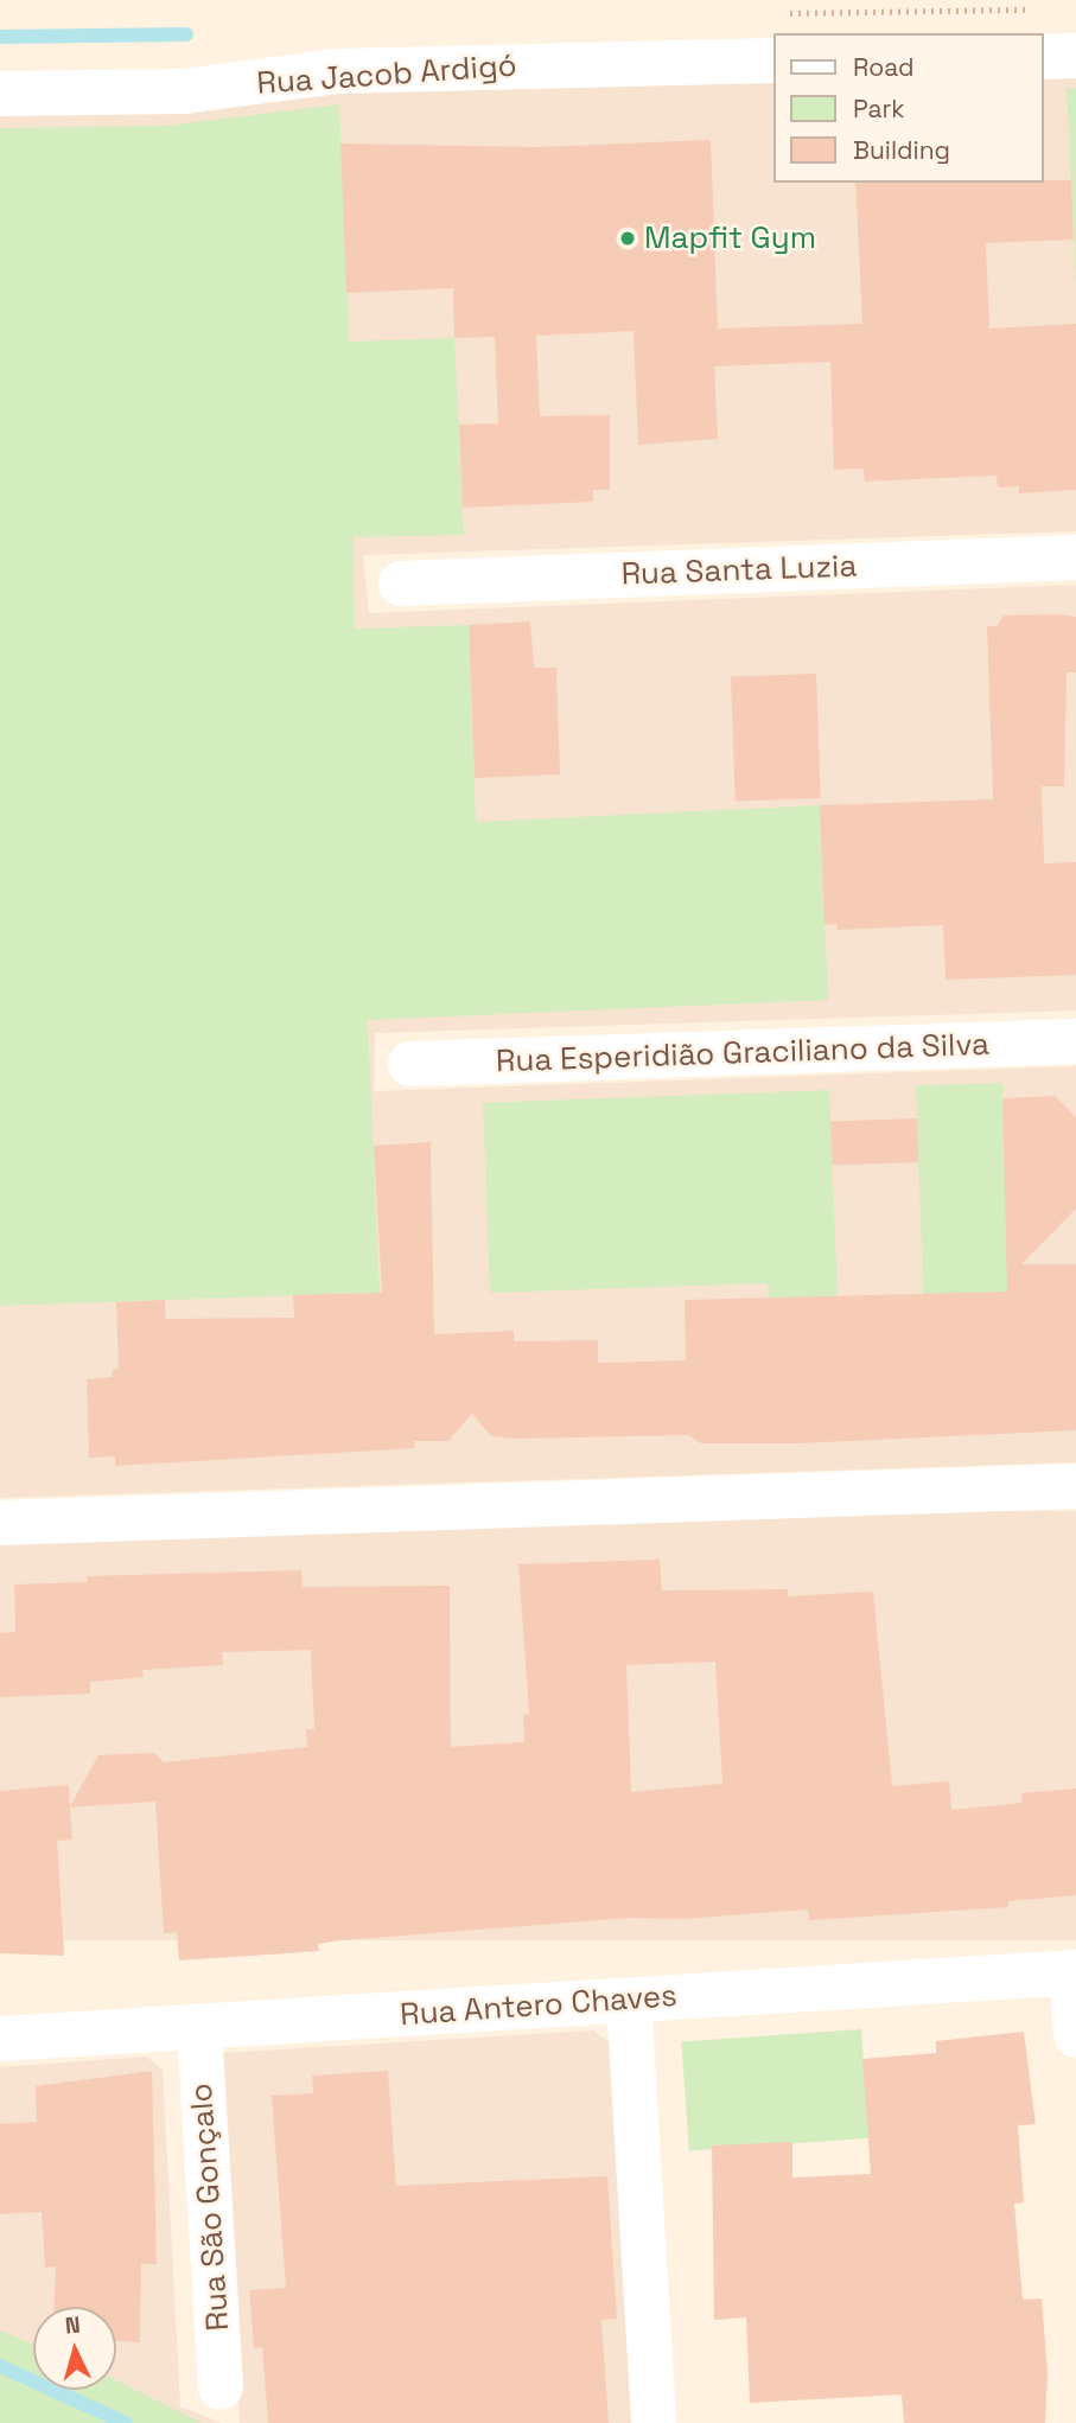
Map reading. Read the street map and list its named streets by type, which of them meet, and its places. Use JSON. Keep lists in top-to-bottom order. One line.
{"streets":{"street":["Rua Jacob Ardigó","Rua Santa Luzia","Rua Esperidião Graciliano da Silva","Rua Antero Chaves","Rua São Gonçalo"]},"crossings":[["Rua Antero Chaves","Rua São Gonçalo"]],"places":["Mapfit Gym"],"legend":["Road","Park","Building"],"north":"top"}
